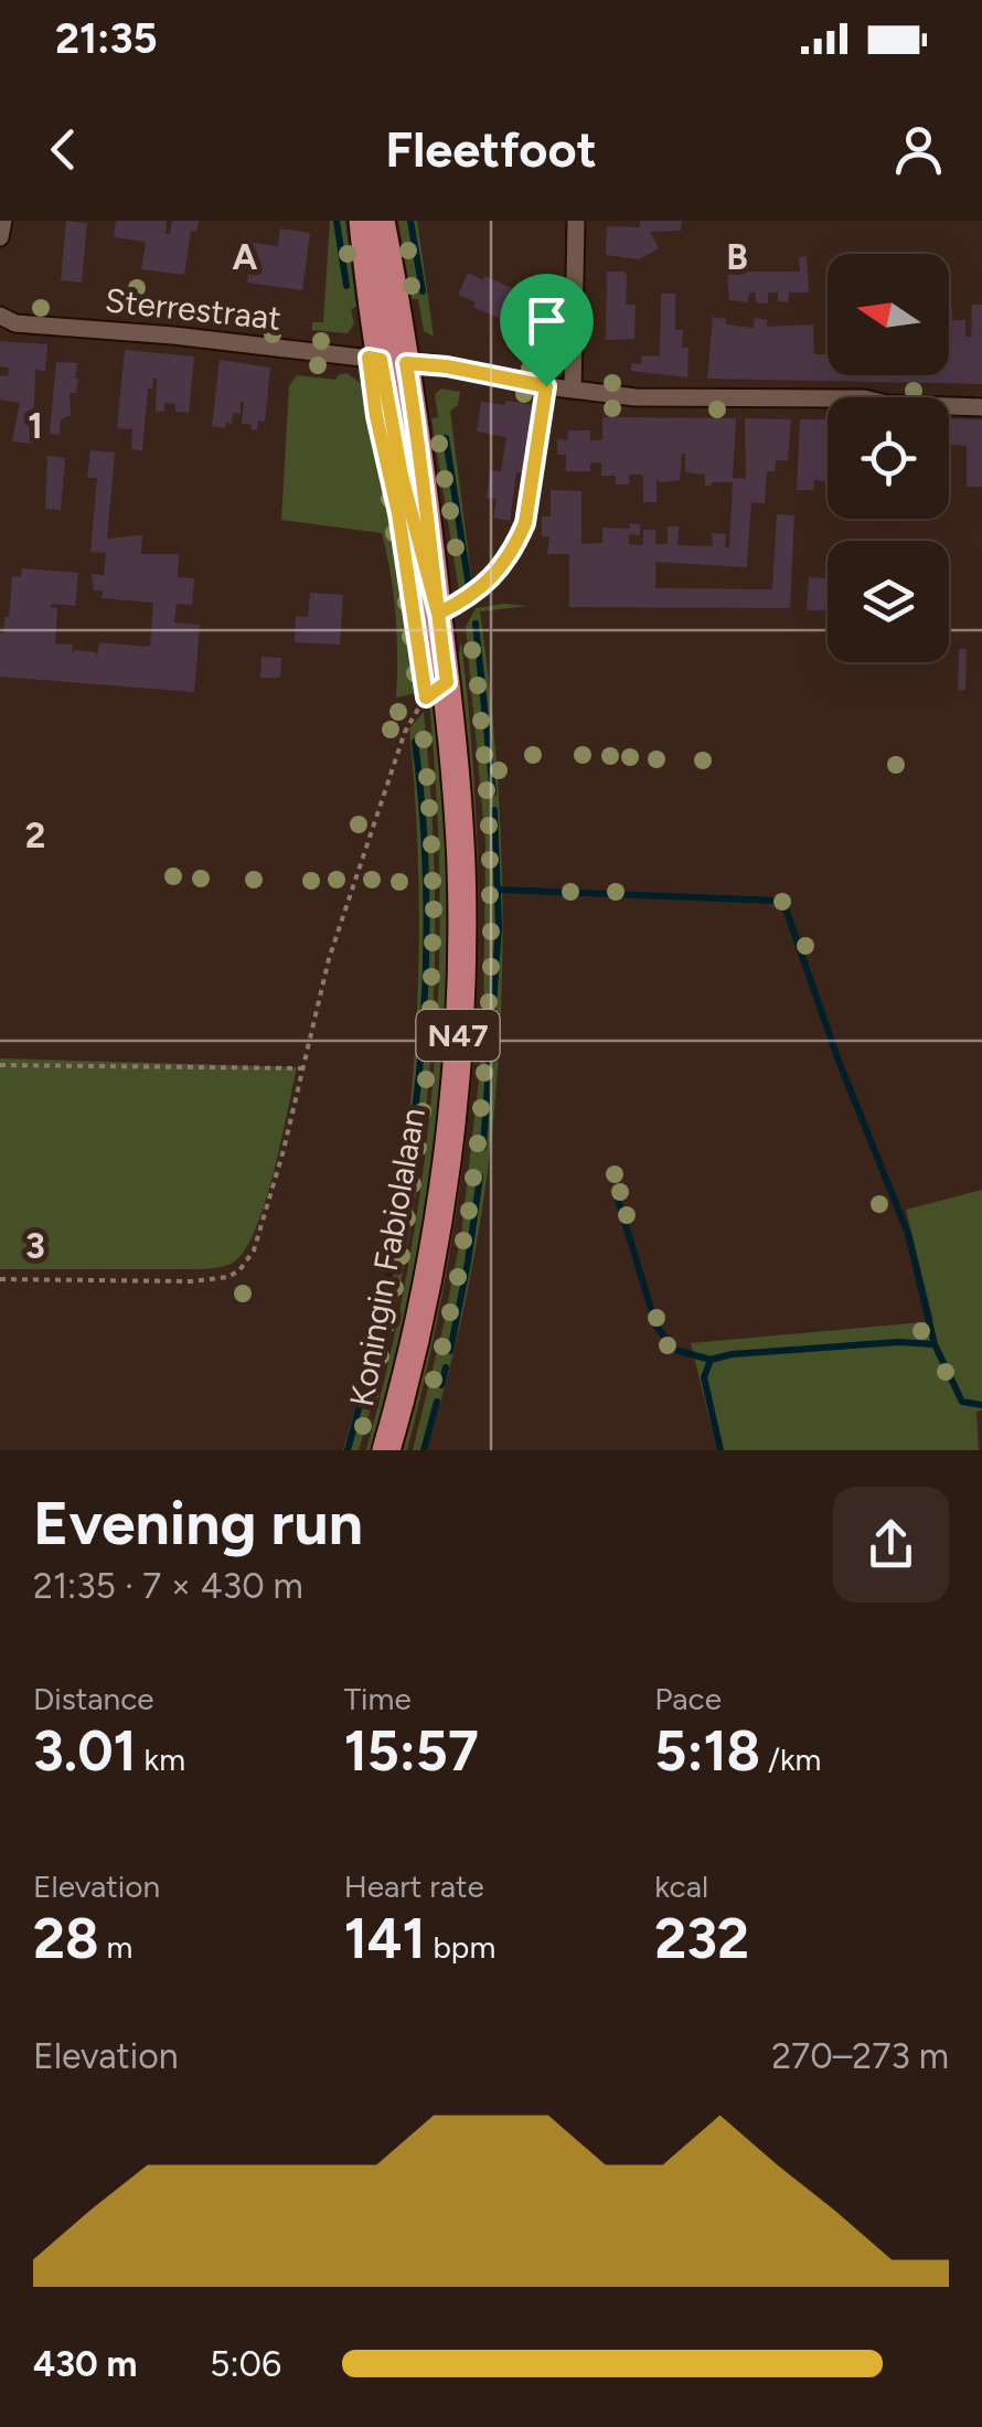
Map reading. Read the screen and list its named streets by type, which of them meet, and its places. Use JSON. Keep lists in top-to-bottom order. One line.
{"streets":{"main road":["N47","Koningin Fabiolalaan"],"street":["Sterrestraat"]},"crossings":[["Sterrestraat","Koningin Fabiolalaan"]],"north":"left","page":{"status":"21:35","header":"Fleetfoot","heading":["Evening run","21:35 · 7 × 430 m"],"stats":[["Distance","3.01 km"],["Time","15:57"],["Pace","5:18 /km"],["Elevation","28 m"],["Heart rate","141 bpm"],["kcal","232"]],"chart":["Elevation","270–273 m"],"list":[{"name":"430 m","note":"5:06"}]},"grid":{"columns":["A","B"],"rows":["1","2","3"]}}
